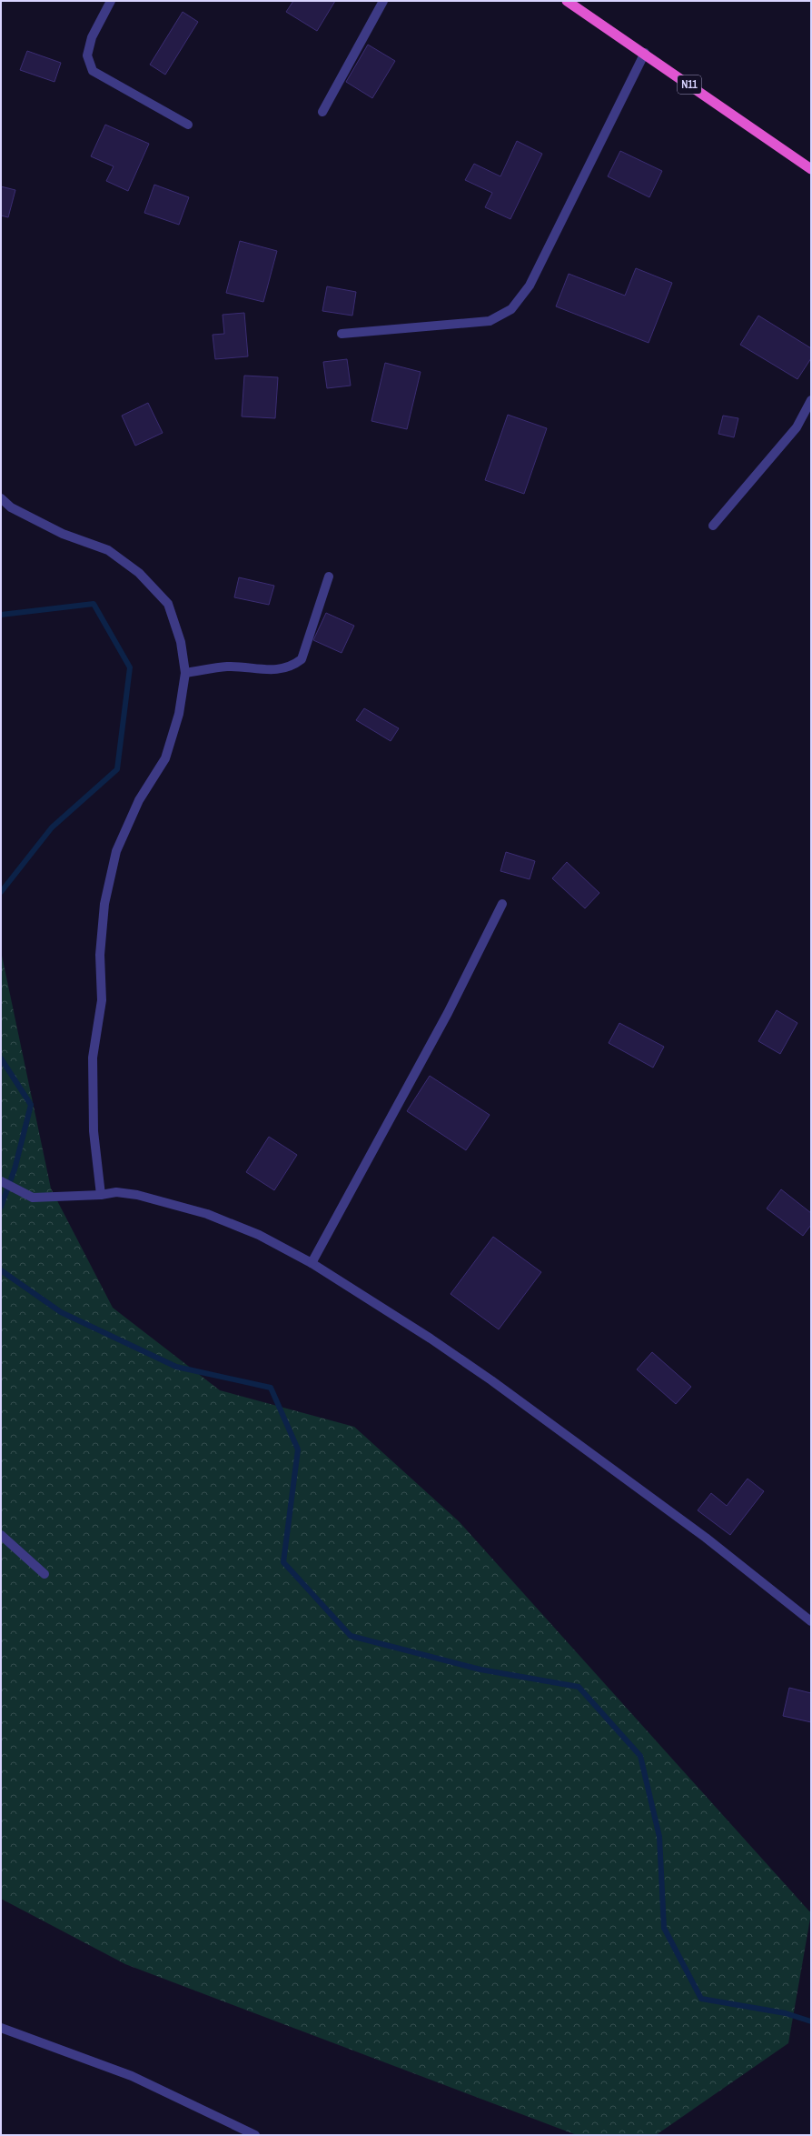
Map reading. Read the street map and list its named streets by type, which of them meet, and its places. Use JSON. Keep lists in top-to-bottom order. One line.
{"streets":{"highway":["N11"]}}
